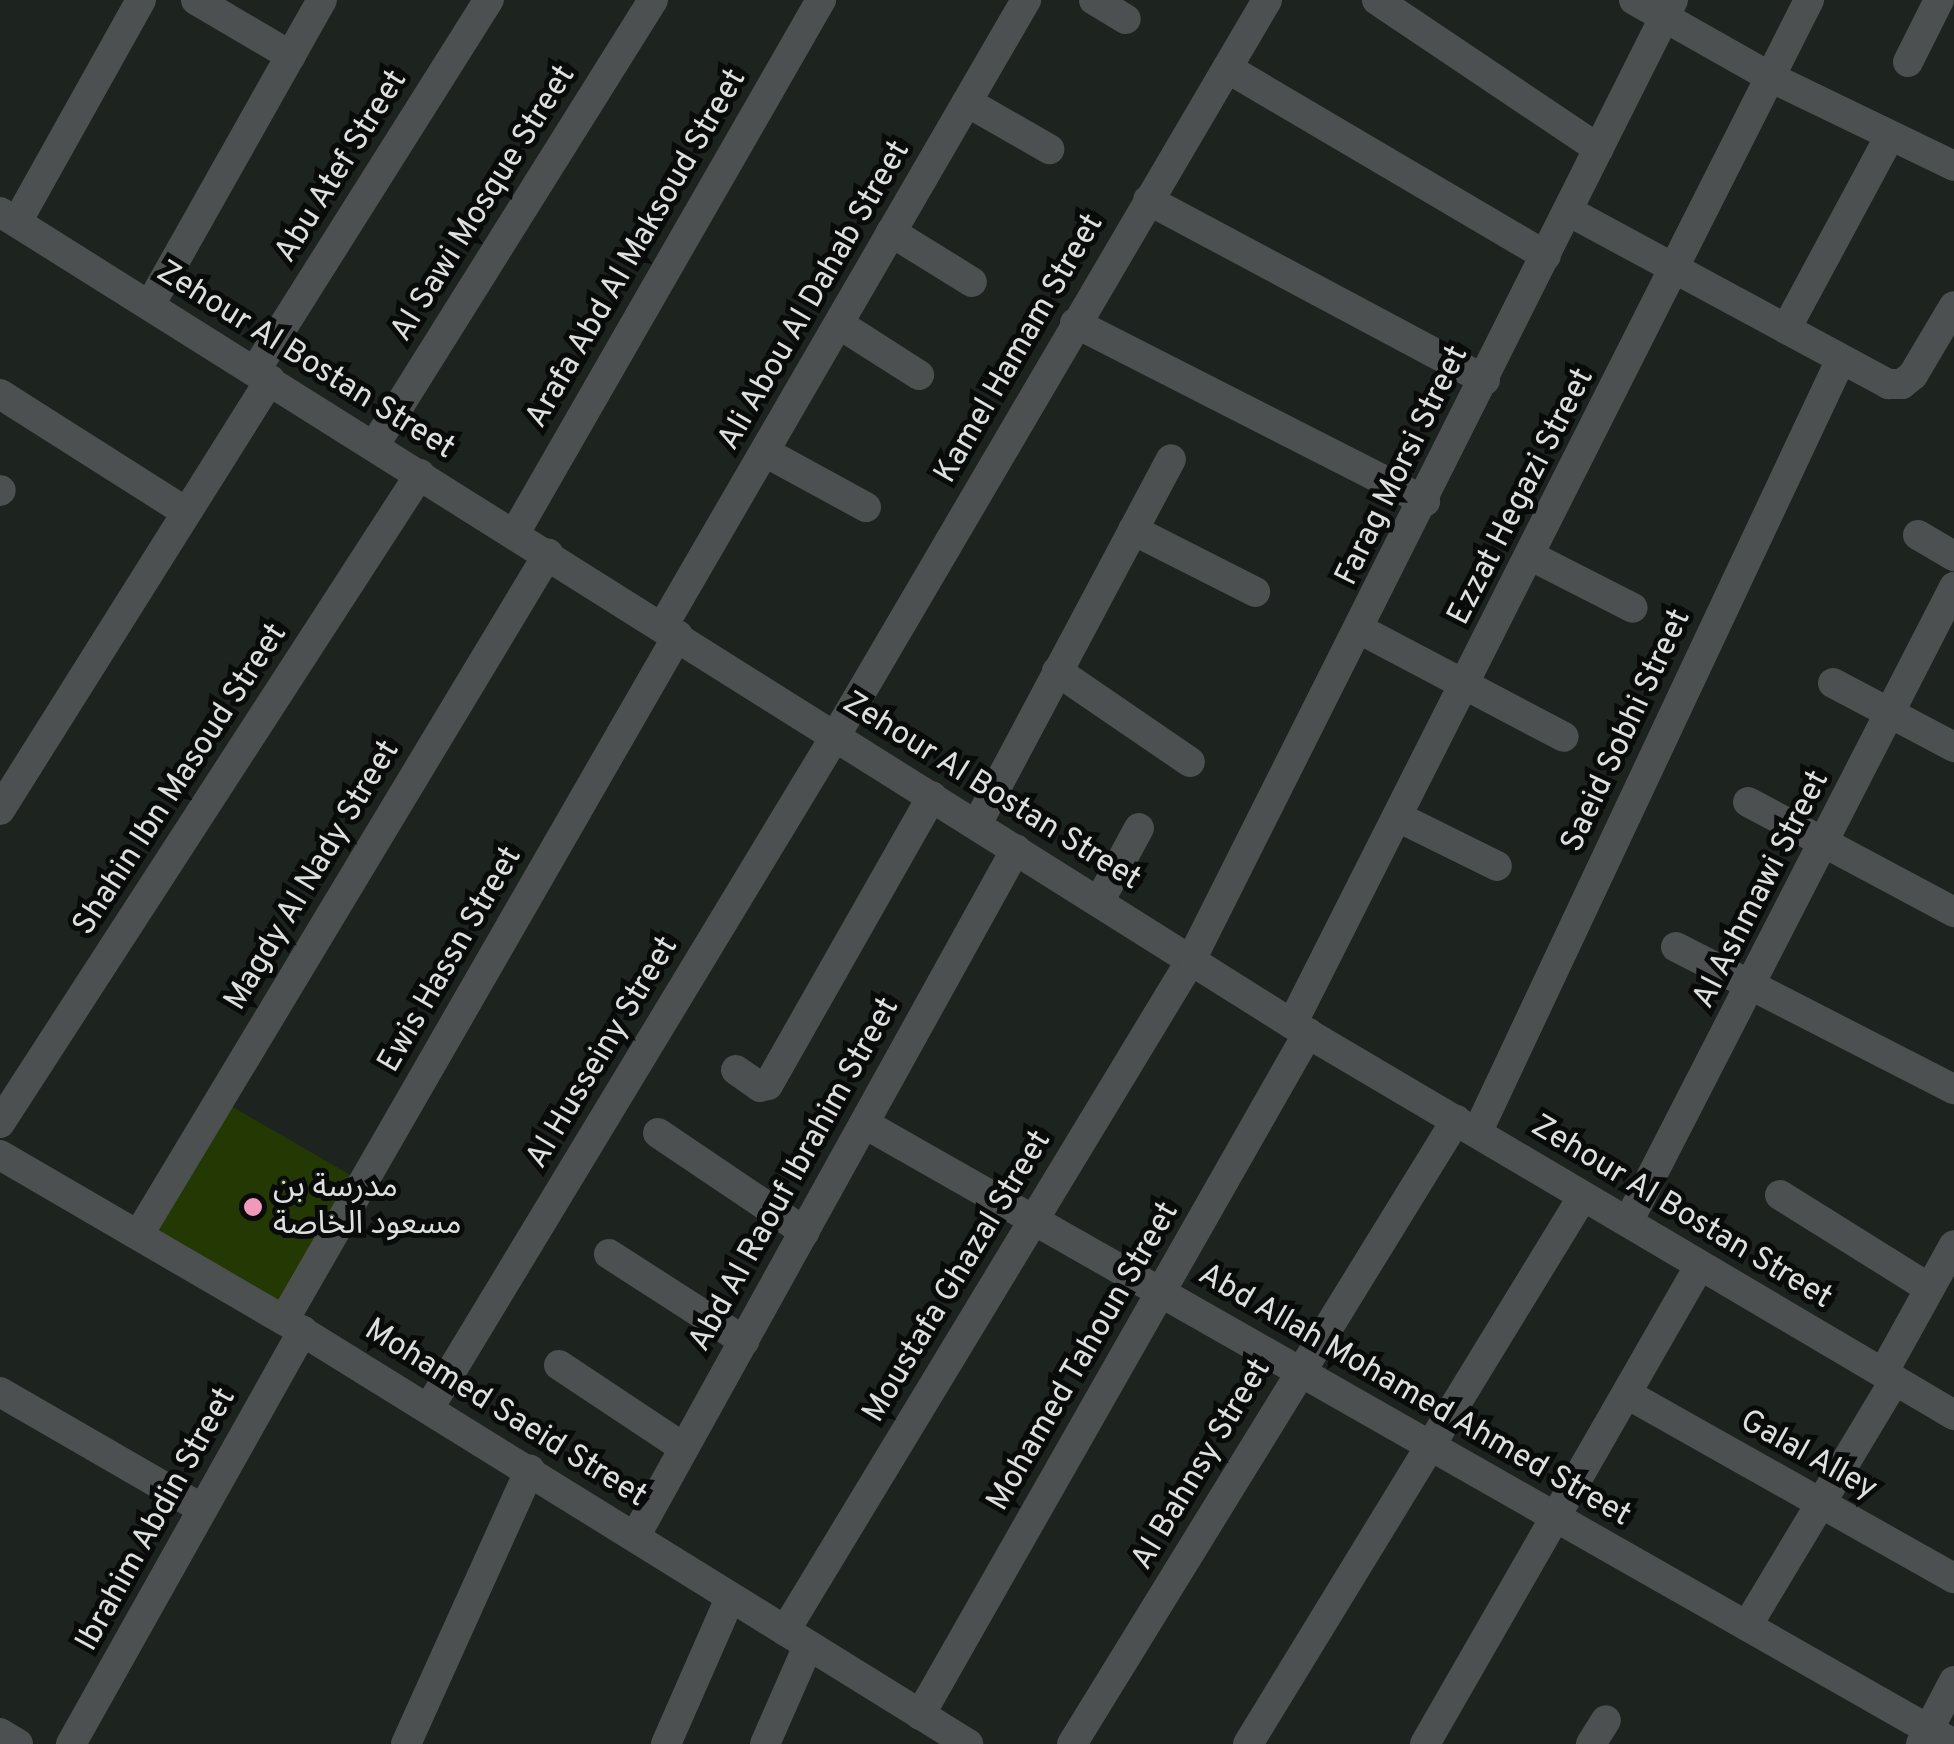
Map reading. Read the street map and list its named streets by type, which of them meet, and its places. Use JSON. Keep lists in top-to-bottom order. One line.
{"streets":{"street":["Abu Atef Street","Al Sawi Mosque Street","Arafa Abd Al Maksoud Street","Ali Abou Al Dahab Street","Kamel Hamam Street","Zehour Al Bostan Street","Farag Morsi Street","Ezzat Hegazi Street","Saeid Sobhi Street","Shahin Ibn Masoud Street","Magdy Al Nady Street","Al Ashmawi Street","Ewis Hassn Street","Al Husseiny Street","Abd Al Raouf Ibrahim Street","Moustafa Ghazal Street","Mohamed Tahoun Street","Abd Allah Mohamed Ahmed Street","Mohamed Saeid Street","Galal Alley","Al Bahnsy Street","Ibrahim Abdin Street"]},"crossings":[["Abu Atef Street","Zehour Al Bostan Street"],["Al Sawi Mosque Street","Zehour Al Bostan Street"],["Arafa Abd Al Maksoud Street","Zehour Al Bostan Street"],["Ali Abou Al Dahab Street","Zehour Al Bostan Street"],["Ali Abou Al Dahab Street","Ewis Hassn Street"],["Kamel Hamam Street","Zehour Al Bostan Street"],["Kamel Hamam Street","Al Husseiny Street"],["Zehour Al Bostan Street","Farag Morsi Street"],["Zehour Al Bostan Street","Ezzat Hegazi Street"],["Zehour Al Bostan Street","Saeid Sobhi Street"],["Zehour Al Bostan Street","Shahin Ibn Masoud Street"],["Zehour Al Bostan Street","Magdy Al Nady Street"],["Zehour Al Bostan Street","Al Ashmawi Street"],["Zehour Al Bostan Street","Ewis Hassn Street"],["Zehour Al Bostan Street","Al Husseiny Street"],["Zehour Al Bostan Street","Abd Al Raouf Ibrahim Street"],["Zehour Al Bostan Street","Moustafa Ghazal Street"],["Zehour Al Bostan Street","Mohamed Tahoun Street"],["Zehour Al Bostan Street","Al Bahnsy Street"],["Farag Morsi Street","Moustafa Ghazal Street"],["Ezzat Hegazi Street","Mohamed Tahoun Street"],["Saeid Sobhi Street","Al Bahnsy Street"],["Magdy Al Nady Street","Mohamed Saeid Street"],["Ewis Hassn Street","Mohamed Saeid Street"],["Ewis Hassn Street","Ibrahim Abdin Street"],["Al Husseiny Street","Mohamed Saeid Street"],["Abd Al Raouf Ibrahim Street","Abd Allah Mohamed Ahmed Street"],["Abd Al Raouf Ibrahim Street","Mohamed Saeid Street"],["Moustafa Ghazal Street","Abd Allah Mohamed Ahmed Street"],["Moustafa Ghazal Street","Mohamed Saeid Street"],["Mohamed Tahoun Street","Abd Allah Mohamed Ahmed Street"],["Mohamed Tahoun Street","Mohamed Saeid Street"],["Abd Allah Mohamed Ahmed Street","Al Bahnsy Street"],["Mohamed Saeid Street","Ibrahim Abdin Street"]],"places":["مدرسة بن مسعود الخاصة"]}
